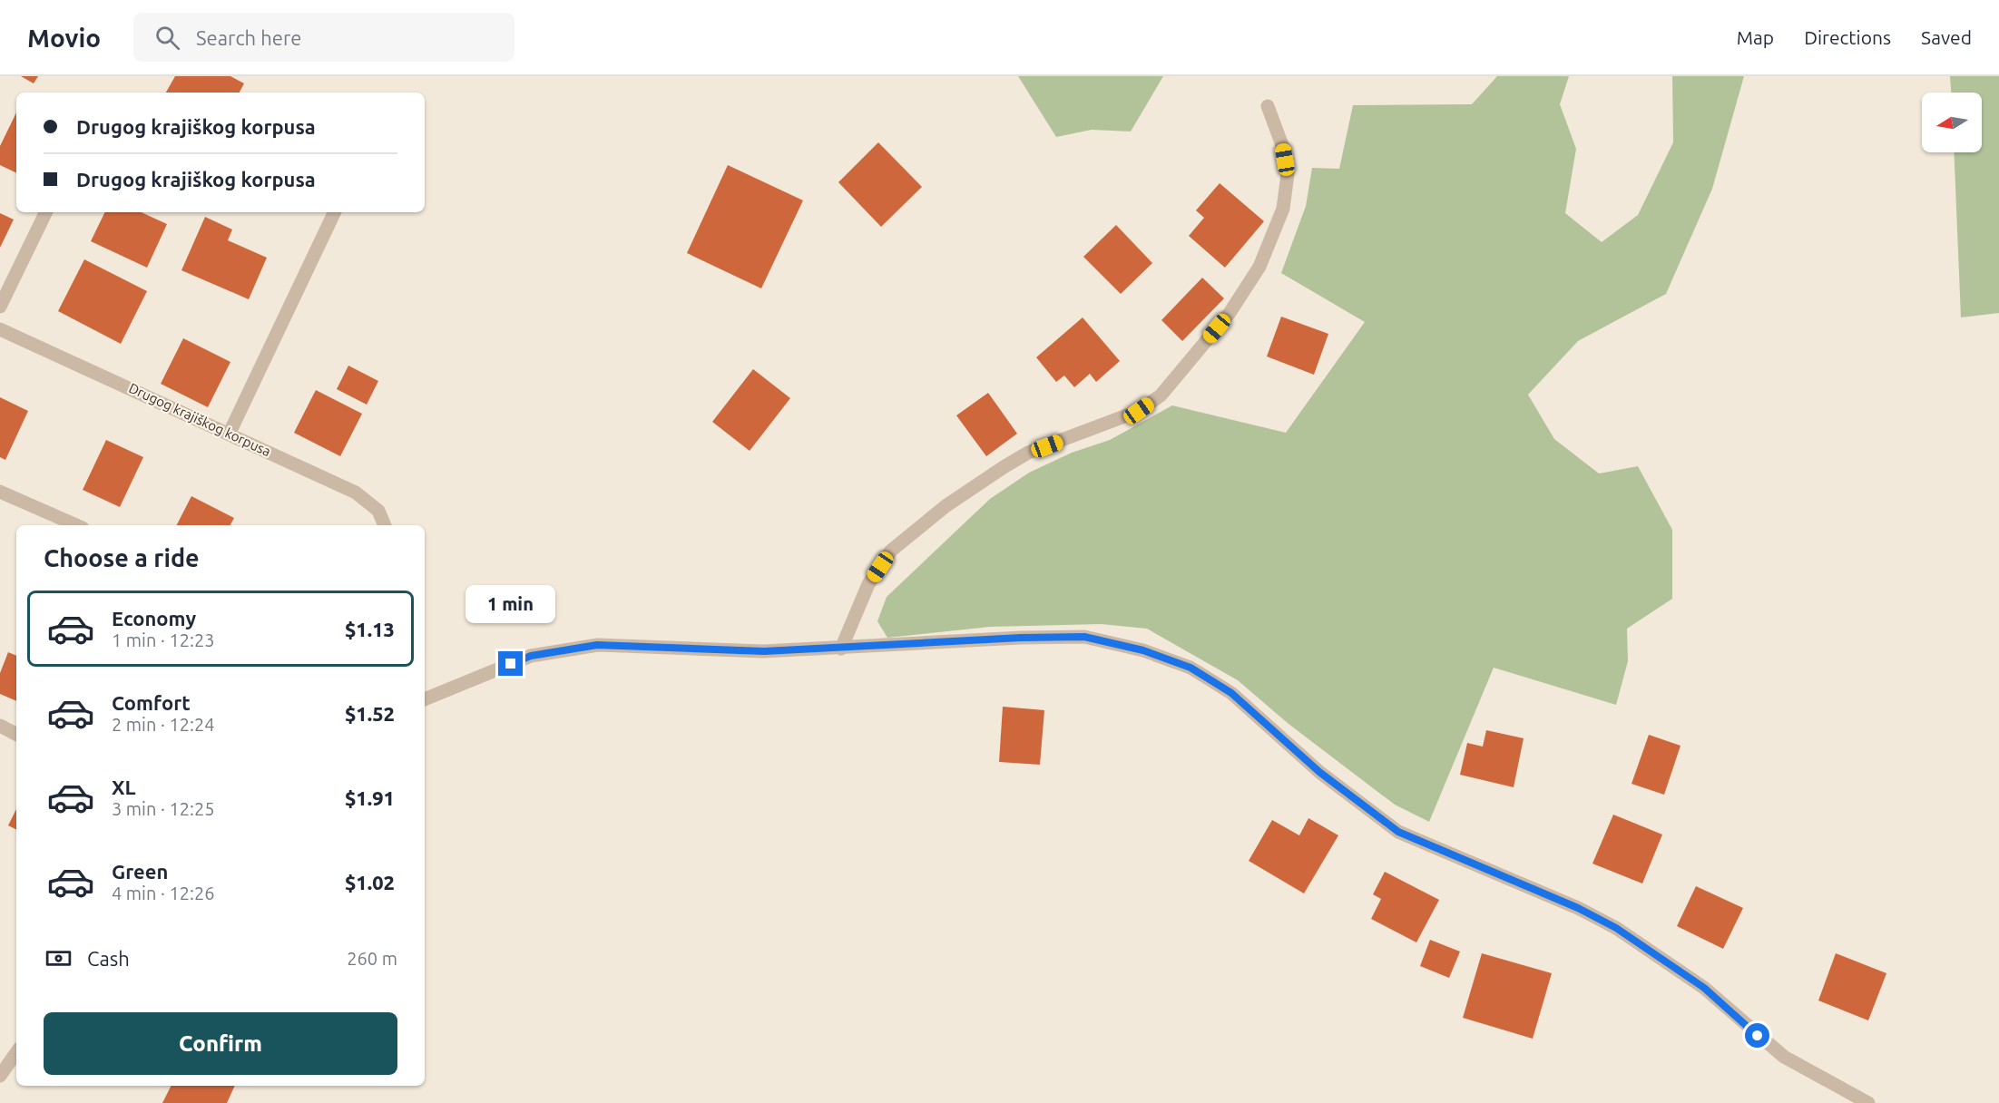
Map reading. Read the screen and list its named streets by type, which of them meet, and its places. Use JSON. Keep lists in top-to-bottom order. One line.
{"streets":{"street":["Drugog krajiškog korpusa"]},"north":"left","page":{"header":"Movio","search":"Search here","nav":["Map","Directions","Saved"],"banner":["Drugog krajiškog korpusa","Drugog krajiškog korpusa"],"heading":"Choose a ride","bubble":"1 min","list":[{"name":"Economy","note":"1 min · 12:23","value":"$1.13"},{"name":"Comfort","note":"2 min · 12:24","value":"$1.52"},{"name":"XL","note":"3 min · 12:25","value":"$1.91"},{"name":"Green","note":"4 min · 12:26","value":"$1.02"}],"pay":["Cash","260 m"],"buttons":"Confirm"}}
